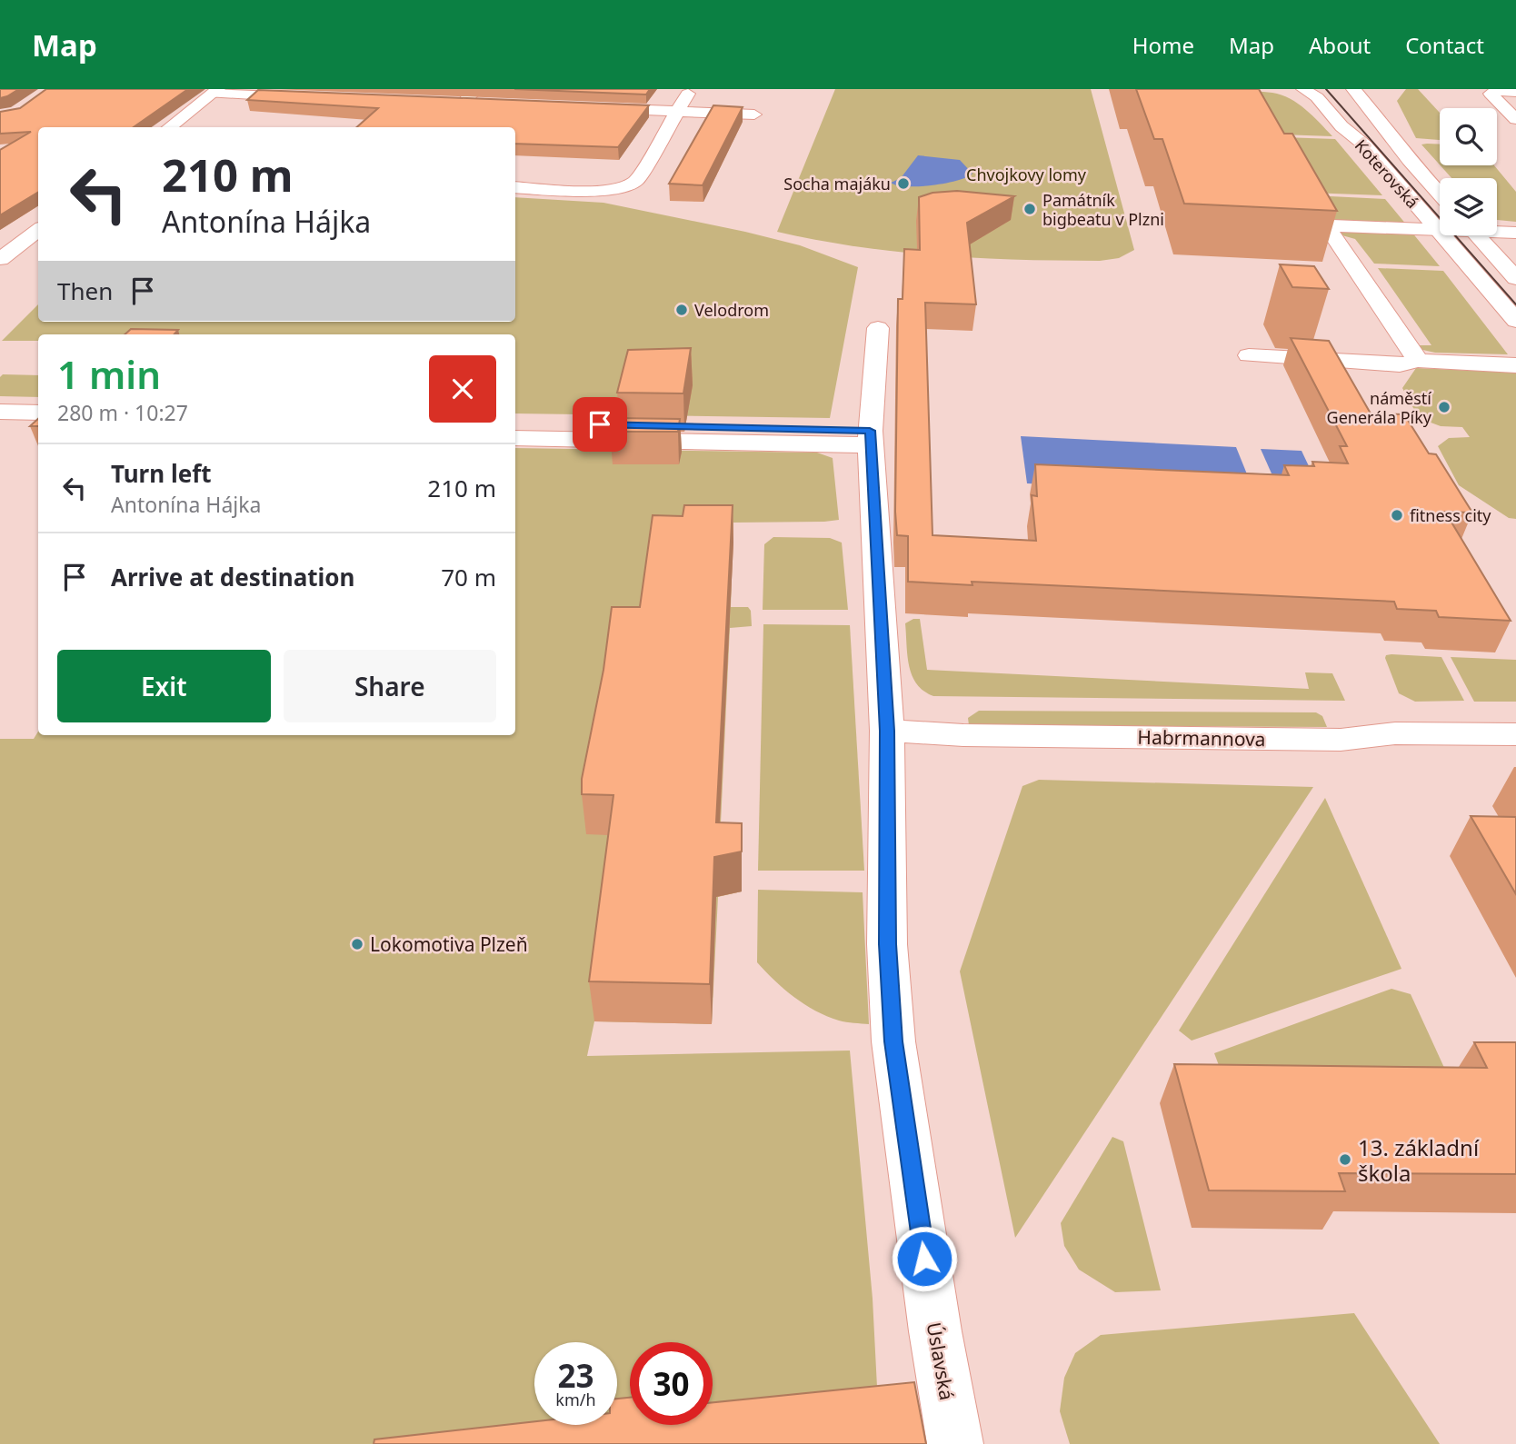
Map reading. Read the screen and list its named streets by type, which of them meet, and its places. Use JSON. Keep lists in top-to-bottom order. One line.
{"streets":{"street":["Koterovská","Habrmannova","Úslavská"]},"crossings":[["Habrmannova","Úslavská"]],"parks":["Chvojkovy lomy"],"places":["Socha majáku","Památník bigbeatu v Plzni","Velodrom","náměstí Generála Píky","fitness city","Lokomotiva Plzeň","13. základní škola"],"page":{"header":"Map","nav":["Home","Map","About","Contact"],"turn":["210 m","Antonína Hájka"],"then":"Then","heading":["1 min","280 m · 10:27"],"list":[{"name":"Turn left","note":"Antonína Hájka","value":"210 m"},{"name":"Arrive at destination","value":"70 m"}],"buttons":["Exit","Share"],"speed":"23 km/h","limit":"30"}}
